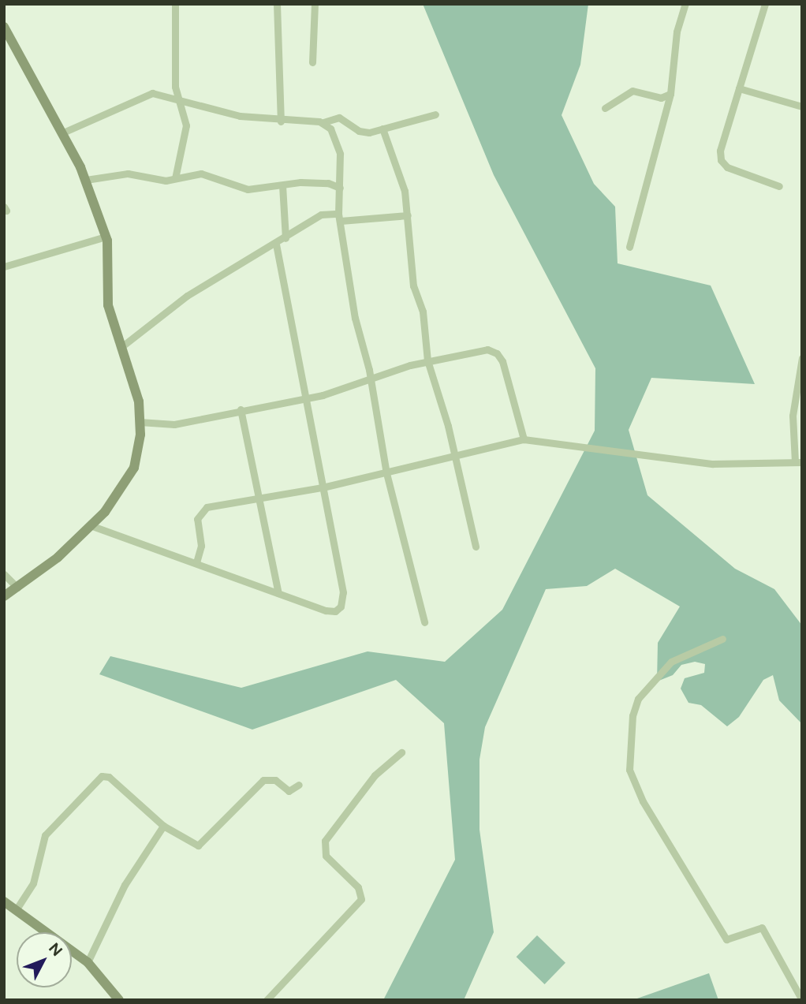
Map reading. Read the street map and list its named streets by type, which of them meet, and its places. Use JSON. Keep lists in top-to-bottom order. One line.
{"north":"top right"}
